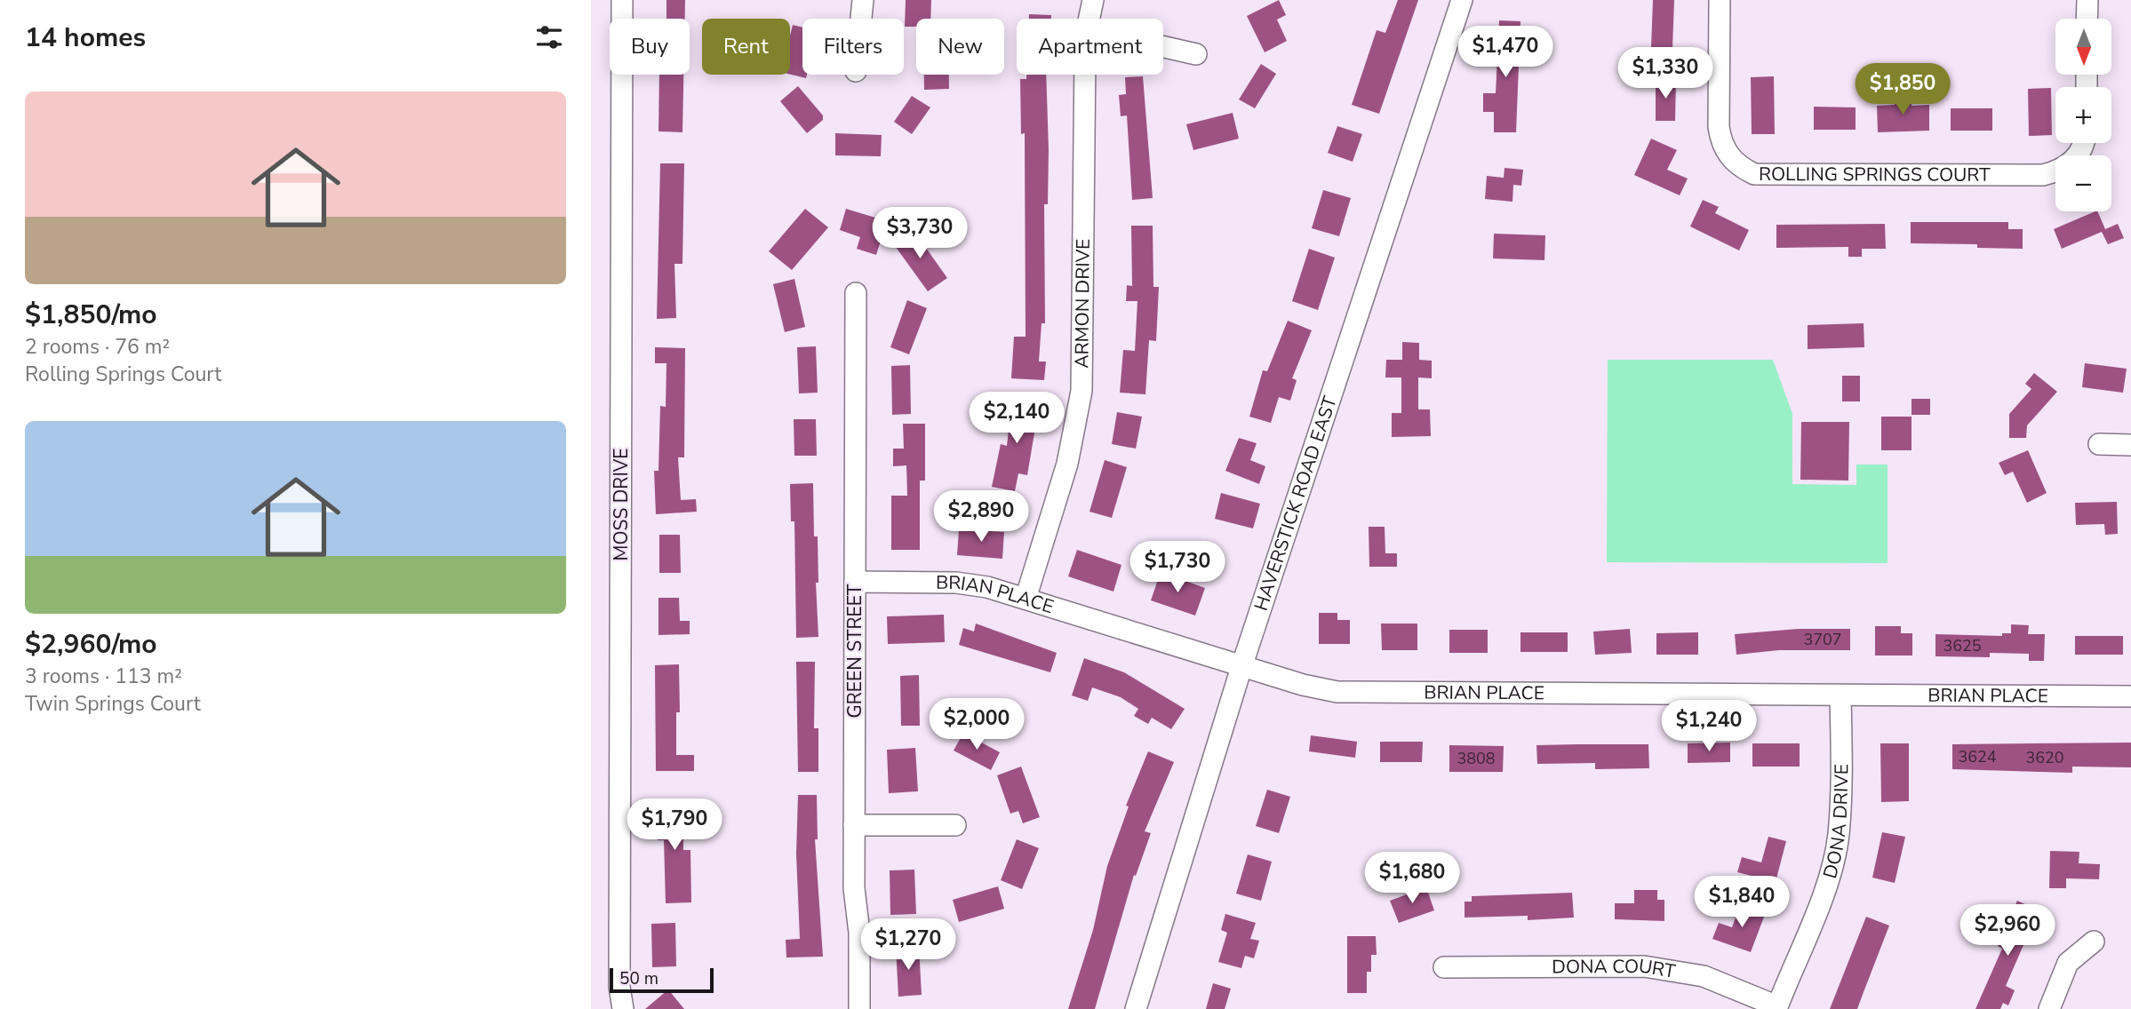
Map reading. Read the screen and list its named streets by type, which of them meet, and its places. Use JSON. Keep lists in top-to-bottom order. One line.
{"streets":{"street":["ROLLING SPRINGS COURT","ARMON DRIVE","HAVERSTICK ROAD EAST","MOSS DRIVE","BRIAN PLACE","GREEN STREET","DONA DRIVE","DONA COURT"]},"crossings":[["ARMON DRIVE","BRIAN PLACE"],["HAVERSTICK ROAD EAST","BRIAN PLACE"],["BRIAN PLACE","GREEN STREET"],["BRIAN PLACE","DONA DRIVE"],["DONA DRIVE","DONA COURT"]],"house_numbers":["3707","3625","3624","3620","3808"],"scale_bar":"50 m","north":"bottom","page":{"heading":"14 homes","map_buttons":["+","−"],"chip":["Buy","Rent","Filters","New","Apartment"],"price":["$1,470","$1,330","$1,850","$3,730","$2,140","$2,890","$1,730","$2,000","$1,240","$1,790","$1,680","$1,840","$2,960","$1,270"],"list":[{"name":"$1,850/mo","note":"2 rooms · 76 m² · Rolling Springs Court"},{"name":"$2,960/mo","note":"3 rooms · 113 m² · Twin Springs Court"}],"scale":"50 m"}}
